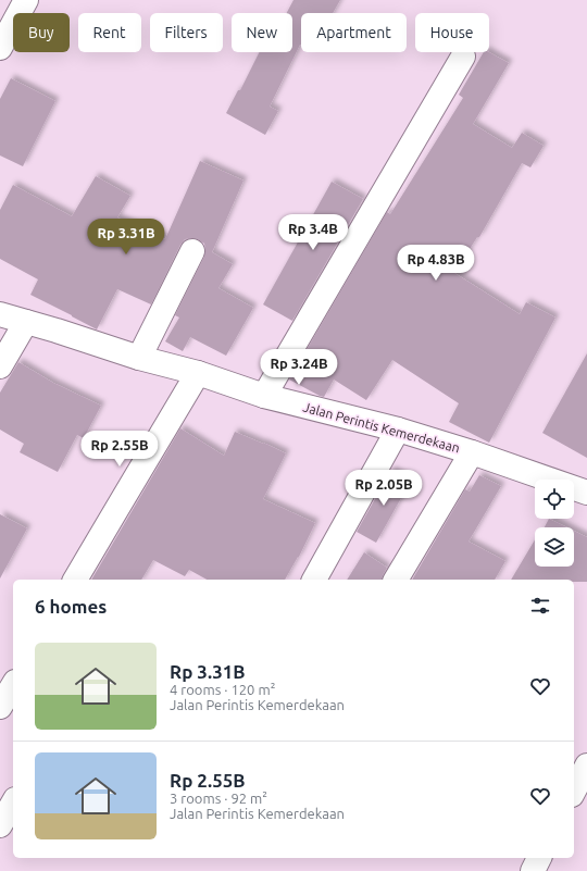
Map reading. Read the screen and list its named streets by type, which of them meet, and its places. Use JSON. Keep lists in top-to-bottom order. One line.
{"streets":{"street":["Jalan Perintis Kemerdekaan"]},"page":{"chip":["Buy","Rent","Filters","New","Apartment","House"],"price":["Rp 3.4B","Rp 3.31B","Rp 4.83B","Rp 3.24B","Rp 2.55B","Rp 2.05B"],"heading":"6 homes","list":[{"name":"Rp 3.31B","note":"4 rooms · 120 m² · Jalan Perintis Kemerdekaan"},{"name":"Rp 2.55B","note":"3 rooms · 92 m² · Jalan Perintis Kemerdekaan"}]}}
